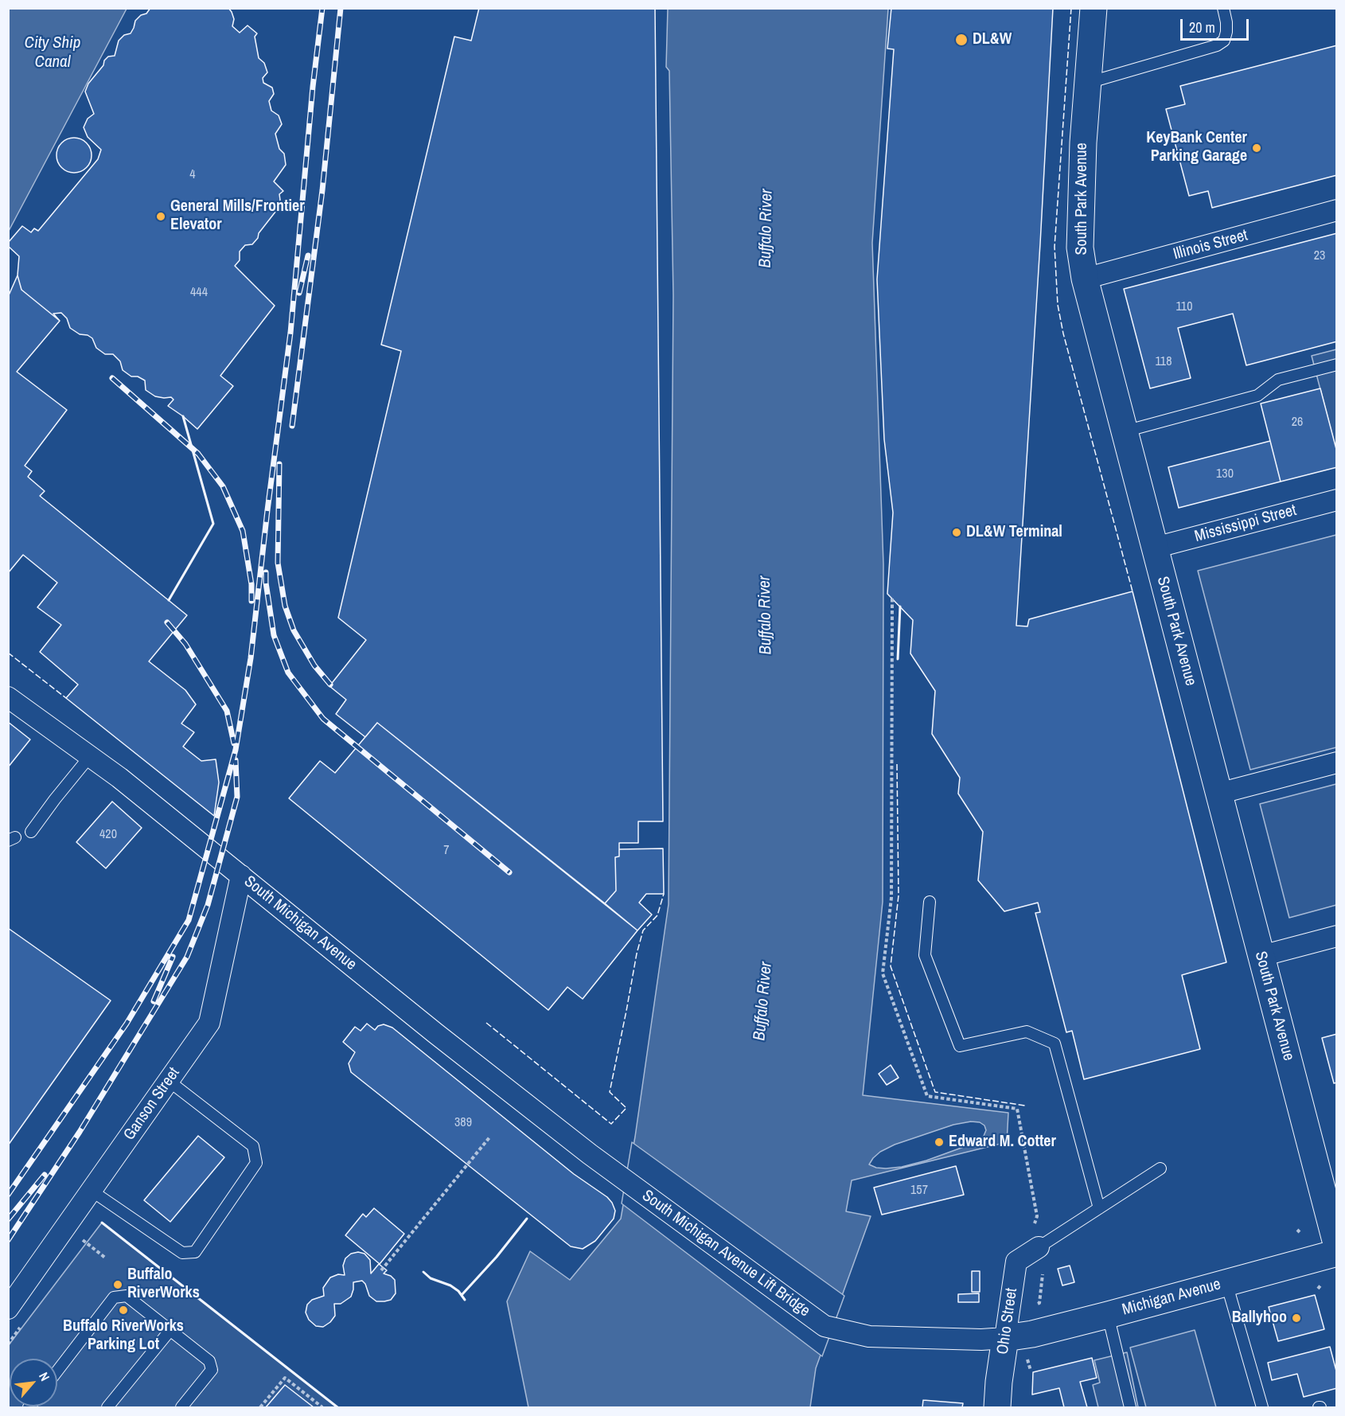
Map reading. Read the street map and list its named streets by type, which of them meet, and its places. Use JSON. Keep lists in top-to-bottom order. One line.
{"streets":{"street":["South Park Avenue","Illinois Street","Mississippi Street","South Michigan Avenue","Ganson Street","South Michigan Avenue Lift Bridge","Michigan Avenue","Ohio Street"]},"crossings":[["South Park Avenue","Illinois Street"],["South Park Avenue","Mississippi Street"],["South Michigan Avenue","Ganson Street"],["South Michigan Avenue","South Michigan Avenue Lift Bridge"],["South Michigan Avenue Lift Bridge","Michigan Avenue"],["South Michigan Avenue Lift Bridge","Ohio Street"],["Michigan Avenue","Ohio Street"]],"water":["City Ship Canal","Buffalo River"],"places":["DL&W","KeyBank Center Parking Garage","General Mills/Frontier Elevator","DL&W Terminal","Edward M. Cotter","Buffalo RiverWorks","Buffalo RiverWorks Parking Lot","Ballyhoo"],"house_numbers":["4","23","444","110","118","26","130","420","7","389","157"],"scale_bar":"20 m","north":"top right"}
